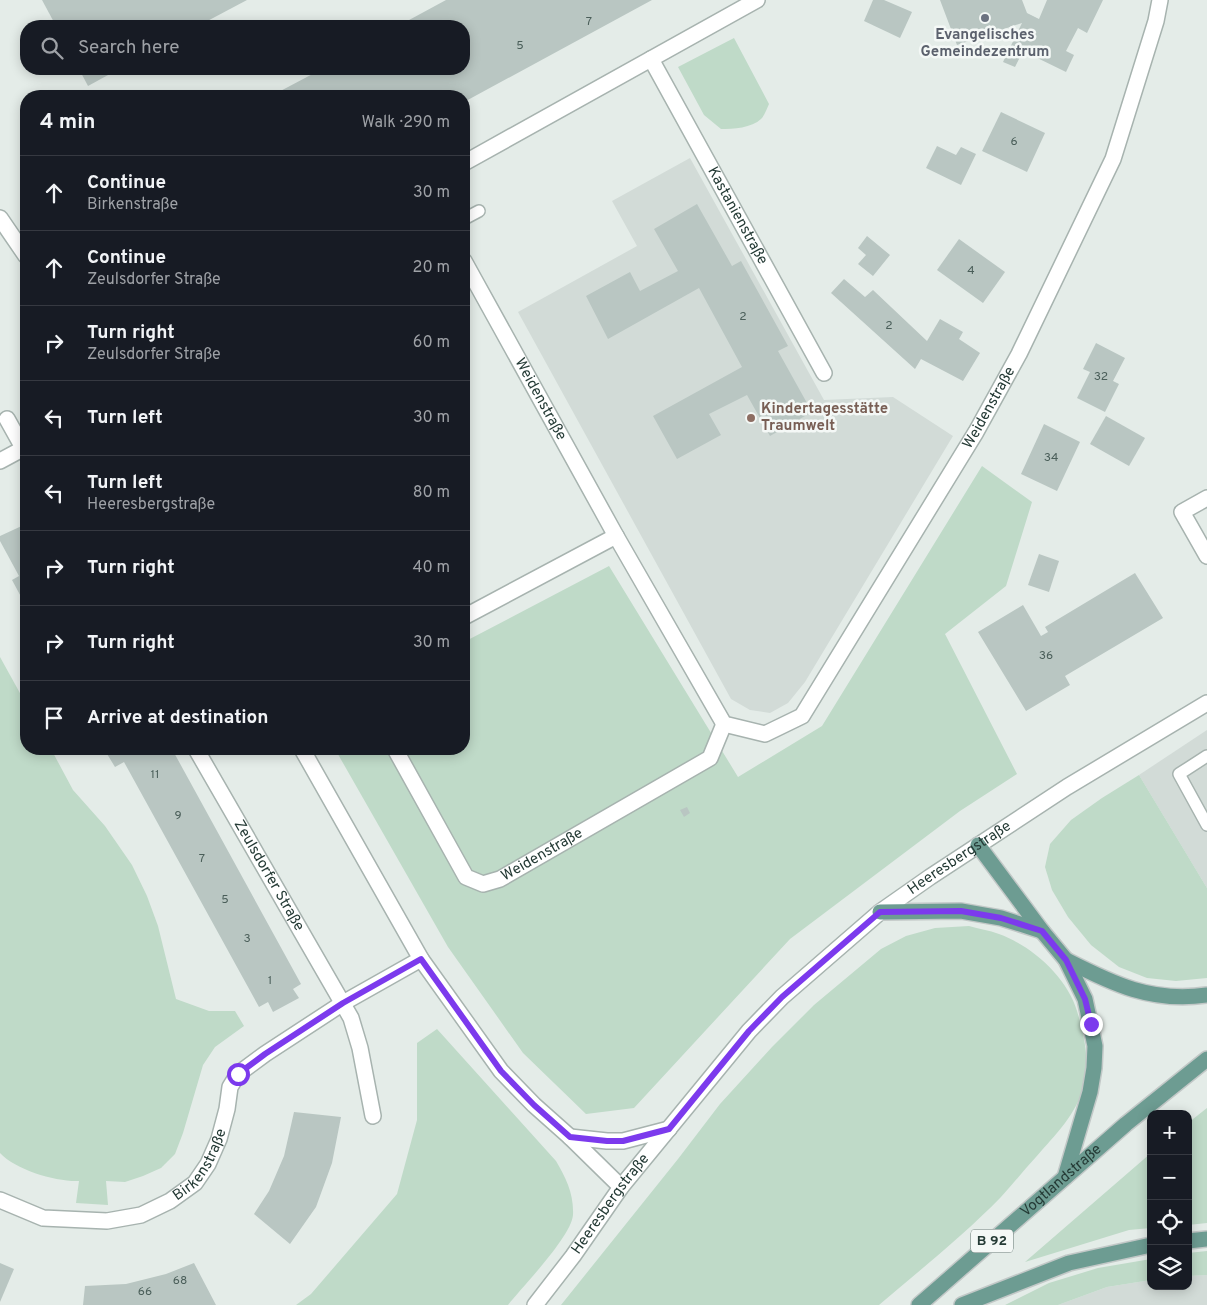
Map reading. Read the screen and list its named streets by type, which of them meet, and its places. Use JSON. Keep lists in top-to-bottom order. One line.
{"streets":{"main road":["Vogtlandstraße","B 92"],"street":["Kastanienstraße","Weidenstraße","Heeresbergstraße","Zeulsdorfer Straße","Birkenstraße"]},"crossings":[["Zeulsdorfer Straße","Birkenstraße"]],"places":["Evangelisches Gemeindezentrum","Kindertagesstätte Traumwelt"],"house_numbers":["7","5","6","4","2","2","32","34","36","11","9","7","5","3","1","68","66"],"page":{"search":"Search here","heading":["4 min","Walk · 290 m"],"list":[["Continue","Birkenstraße","30 m"],["Continue","Zeulsdorfer Straße","20 m"],["Turn right","Zeulsdorfer Straße","60 m"],["Turn left","30 m"],["Turn left","Heeresbergstraße","80 m"],["Turn right","40 m"],["Turn right","30 m"],"Arrive at destination"],"map_buttons":["+","−"]}}
